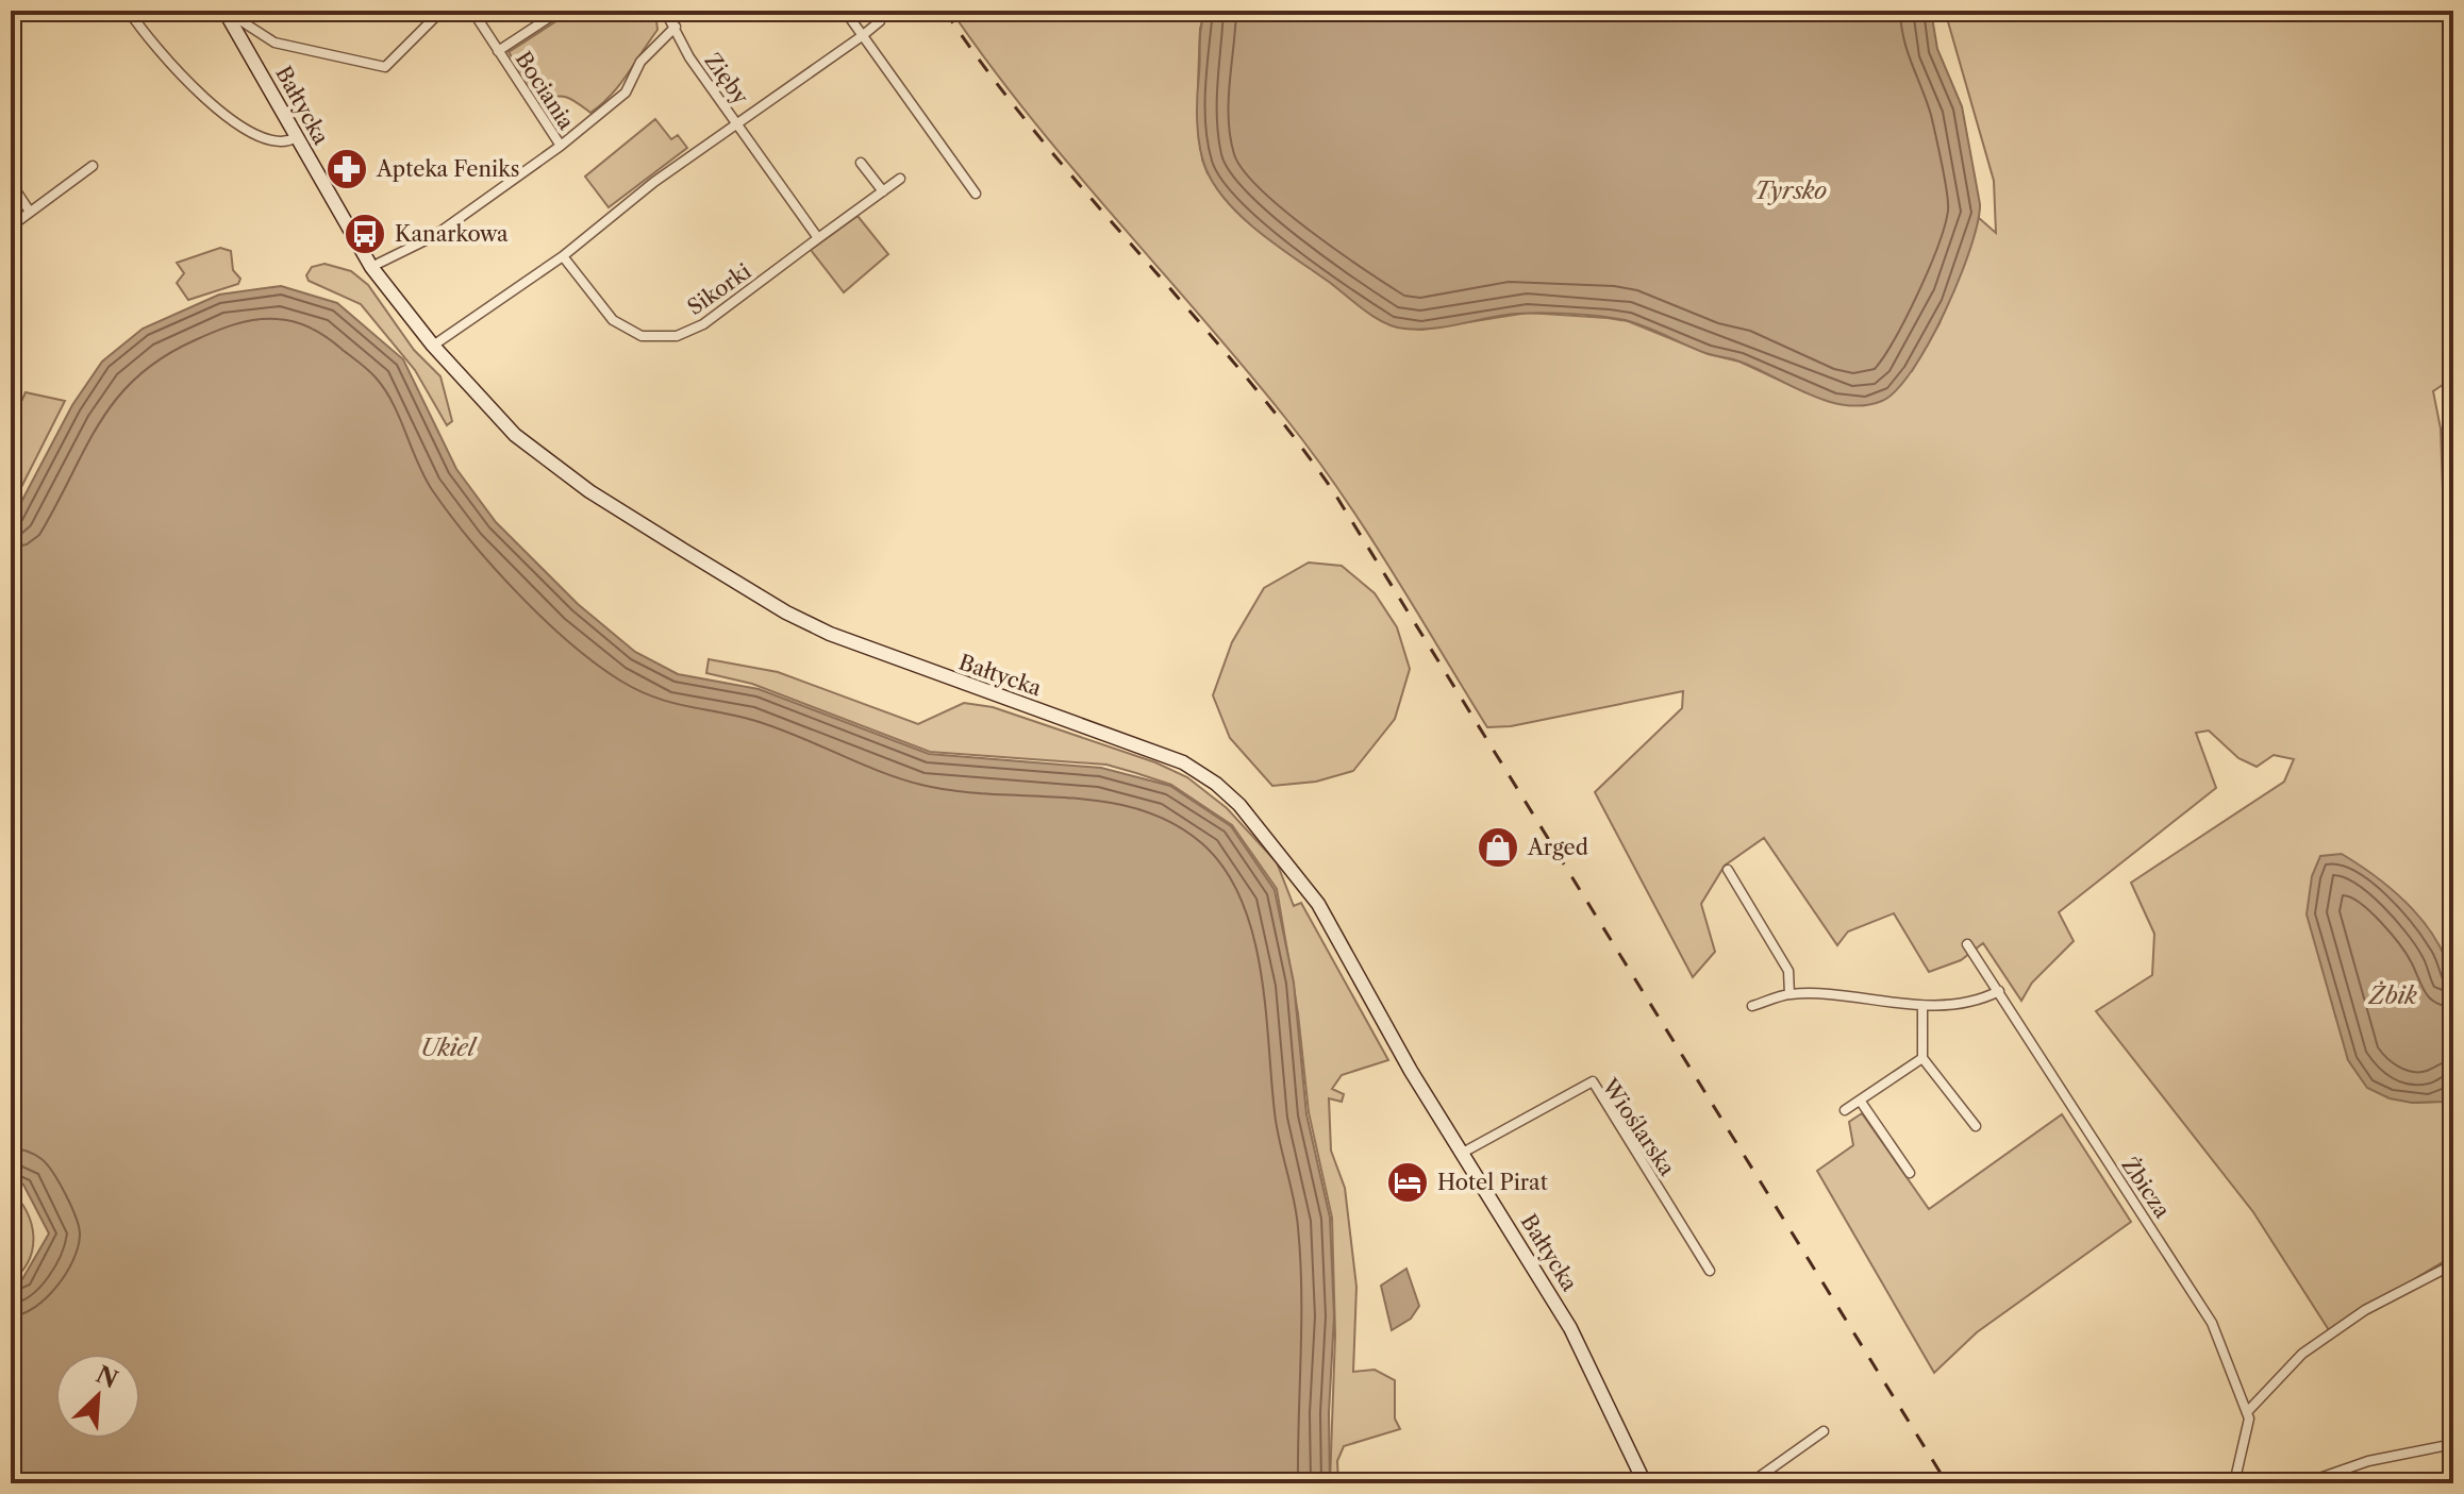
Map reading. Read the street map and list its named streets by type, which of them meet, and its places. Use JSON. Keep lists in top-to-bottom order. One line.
{"streets":{"main road":["Bałtycka"],"street":["Zięby","Bociania","Sikorki","Wioślarska","Żbicza"]},"crossings":[["Zięby","Bociania"],["Bociania","Bałtycka"],["Bałtycka","Wioślarska"]],"water":["Tyrsko","Żbik","Ukiel"],"places":{"pharmacy":["Apteka Feniks"],"bus stop":["Kanarkowa"],"shop":["Arged"],"hotel":["Hotel Pirat"]},"north":"top right"}
